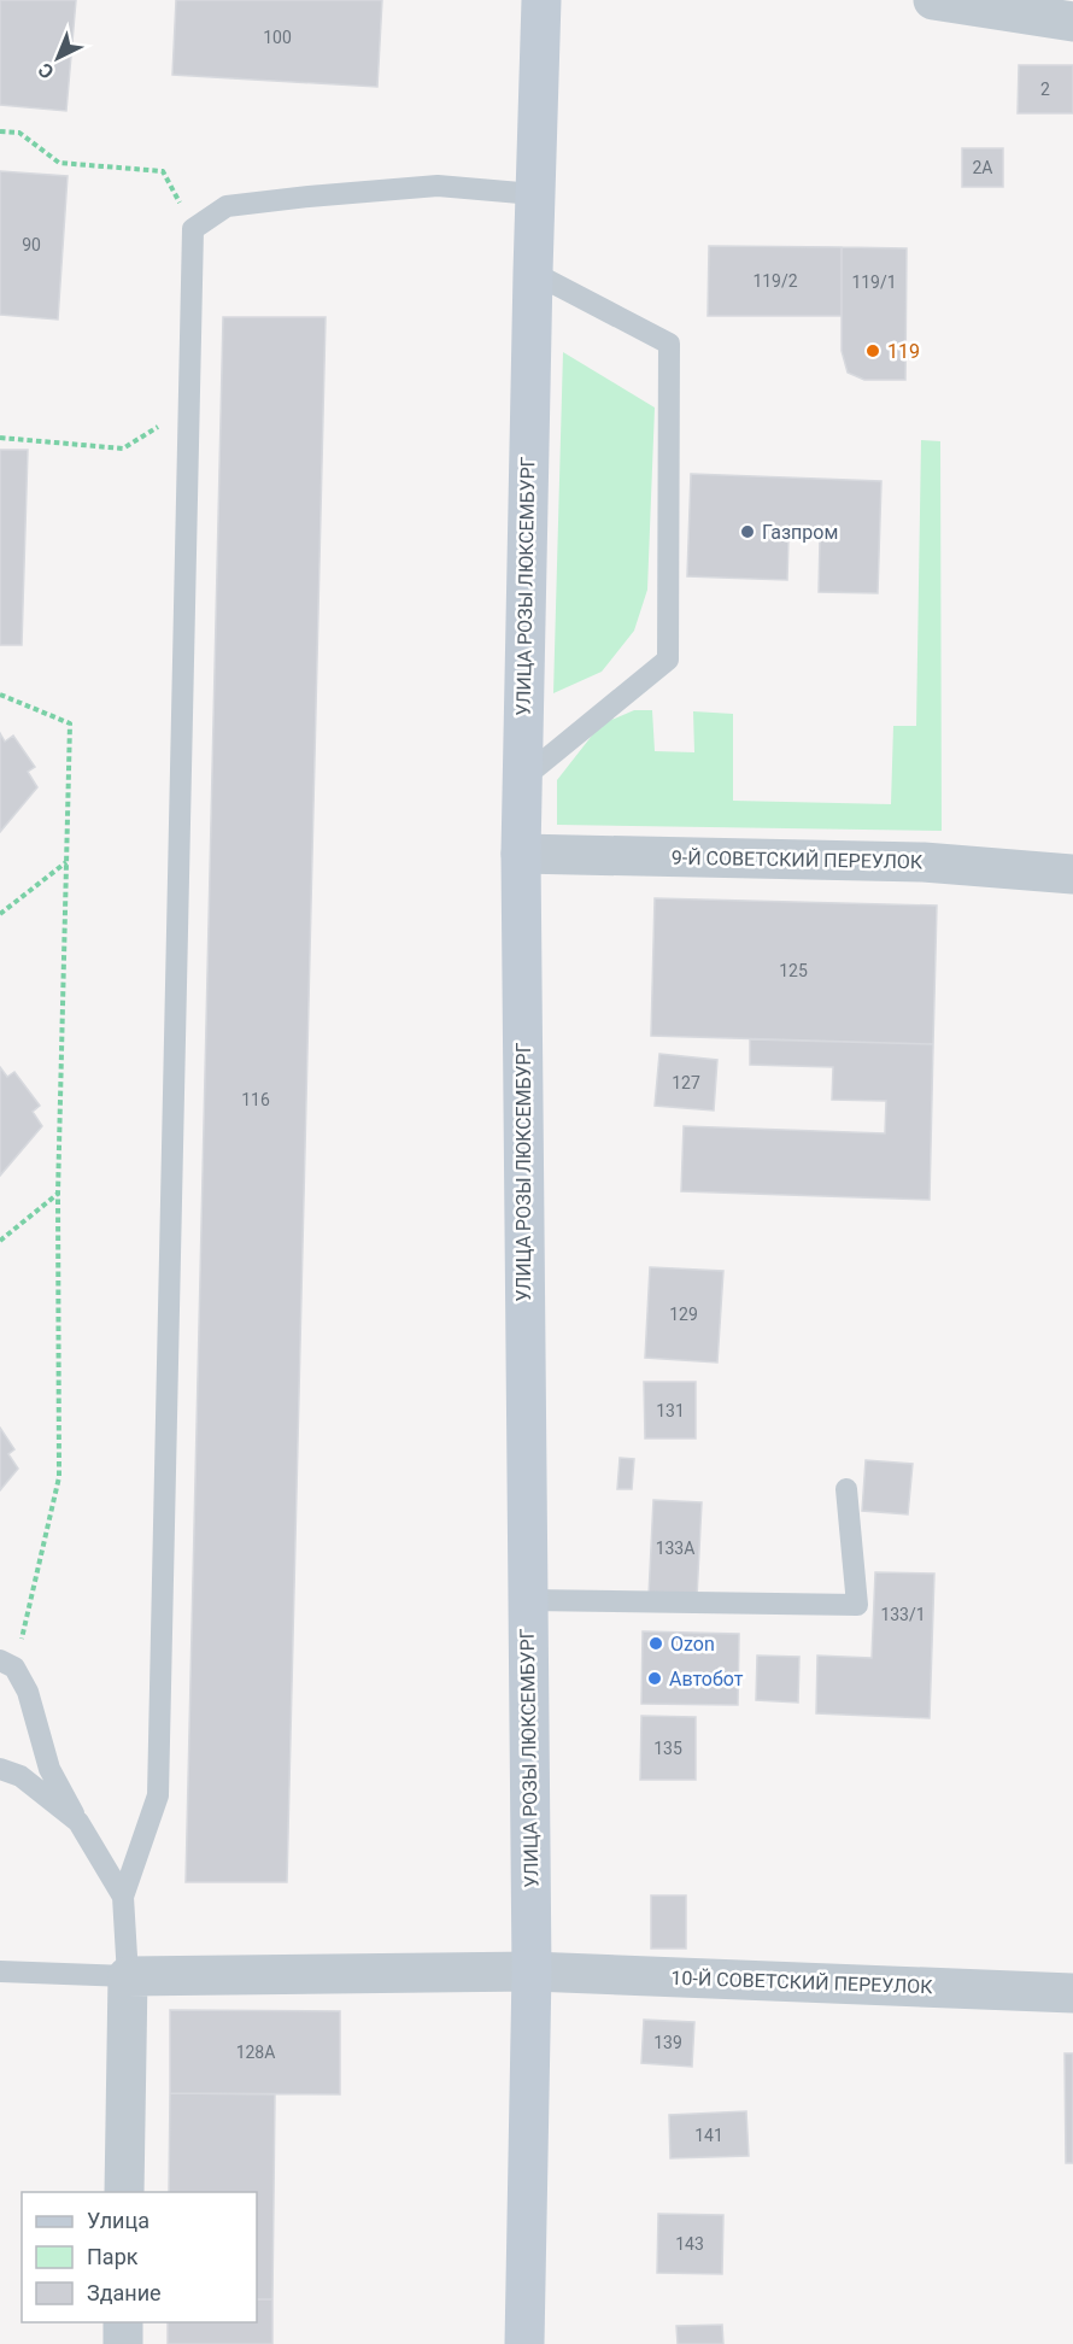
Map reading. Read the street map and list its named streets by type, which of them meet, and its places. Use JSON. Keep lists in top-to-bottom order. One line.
{"streets":{"main road":["УЛИЦА РОЗЫ ЛЮКСЕМБУРГ"],"street":["9-Й СОВЕТСКИЙ ПЕРЕУЛОК","10-Й СОВЕТСКИЙ ПЕРЕУЛОК"]},"crossings":[["УЛИЦА РОЗЫ ЛЮКСЕМБУРГ","9-Й СОВЕТСКИЙ ПЕРЕУЛОК"],["УЛИЦА РОЗЫ ЛЮКСЕМБУРГ","10-Й СОВЕТСКИЙ ПЕРЕУЛОК"]],"places":["119","Газпром","Ozon","Автобот"],"house_numbers":["100","2","2А","90","119/2","119/1","125","127","116","129","131","133А","133/1","135","139","128А","141","143"],"legend":["Улица","Парк","Здание"],"north":"bottom left"}
